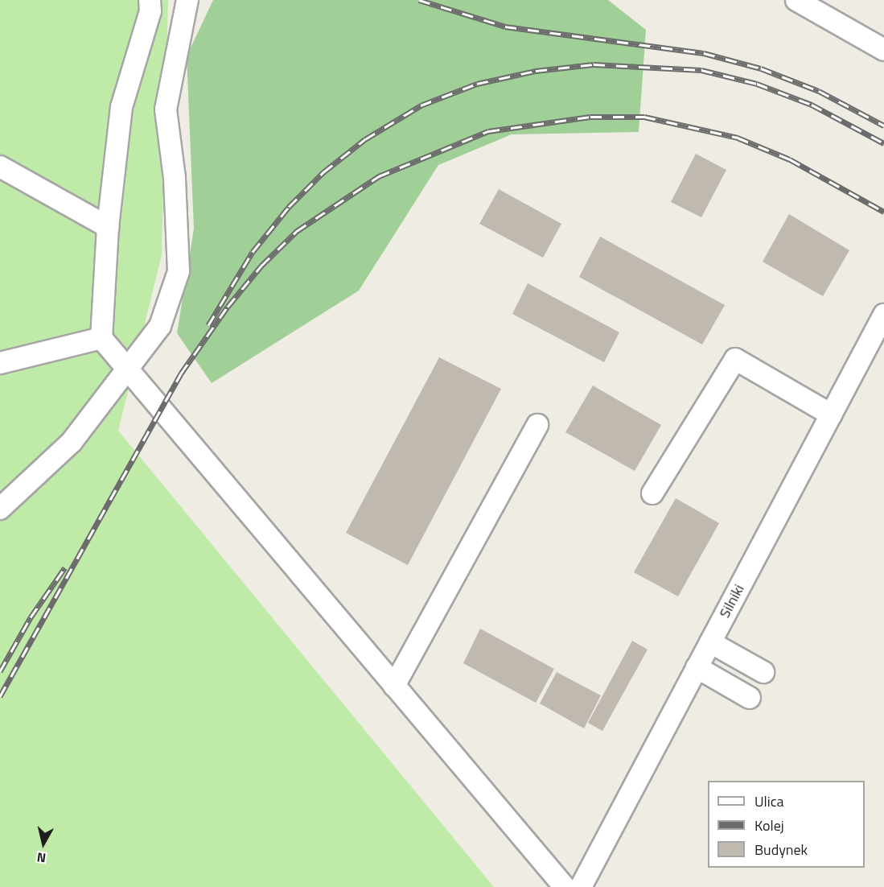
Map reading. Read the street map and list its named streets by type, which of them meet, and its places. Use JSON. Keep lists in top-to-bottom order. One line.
{"streets":{"lane":["Silniki"]},"legend":["Ulica","Kolej","Budynek"],"north":"bottom"}
